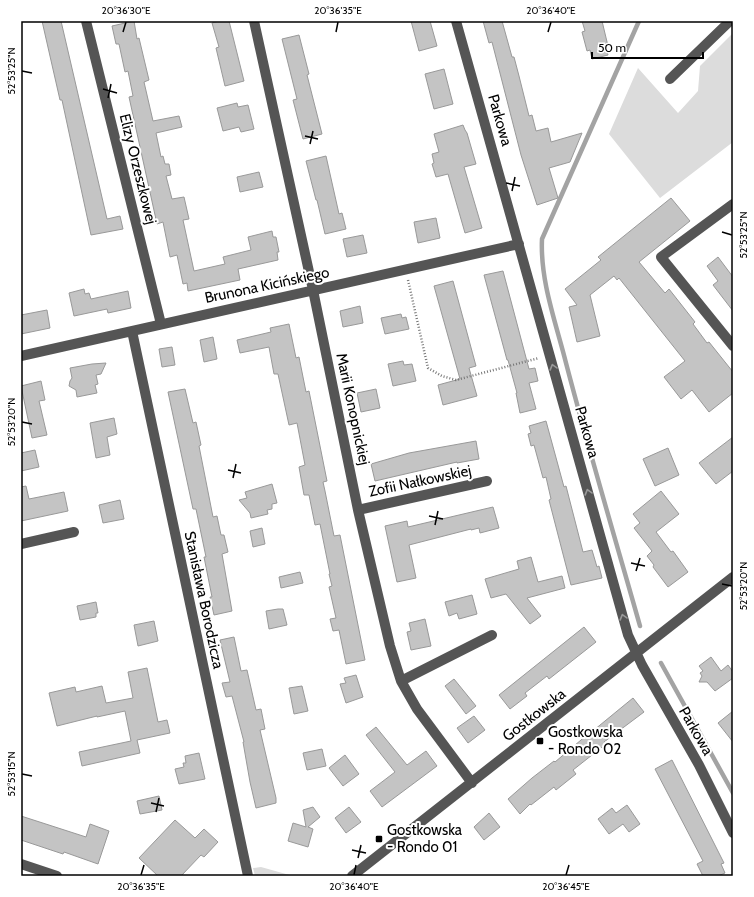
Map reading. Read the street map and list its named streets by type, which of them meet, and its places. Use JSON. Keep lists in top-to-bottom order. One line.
{"streets":{"street":["Parkowa","Elizy Orzeszkowej","Brunona Kicińskiego","Marii Konopnickiej","Zofii Nałkowskiej","Stanisława Borodzicza","Gostkowska"]},"crossings":[["Parkowa","Brunona Kicińskiego"],["Parkowa","Gostkowska"],["Elizy Orzeszkowej","Brunona Kicińskiego"],["Brunona Kicińskiego","Marii Konopnickiej"],["Brunona Kicińskiego","Stanisława Borodzicza"],["Marii Konopnickiej","Zofii Nałkowskiej"],["Marii Konopnickiej","Gostkowska"]],"one_way":["Parkowa"],"places":{"transit":["Gostkowska - Rondo 02","Gostkowska - Rondo 01"]},"scale_bar":"50 m","coordinates":["20°36'30\"E","20°36'35\"E","20°36'40\"E","52°53'25\"N","52°53'20\"N","52°53'15\"N","20°36'45\"E"]}
